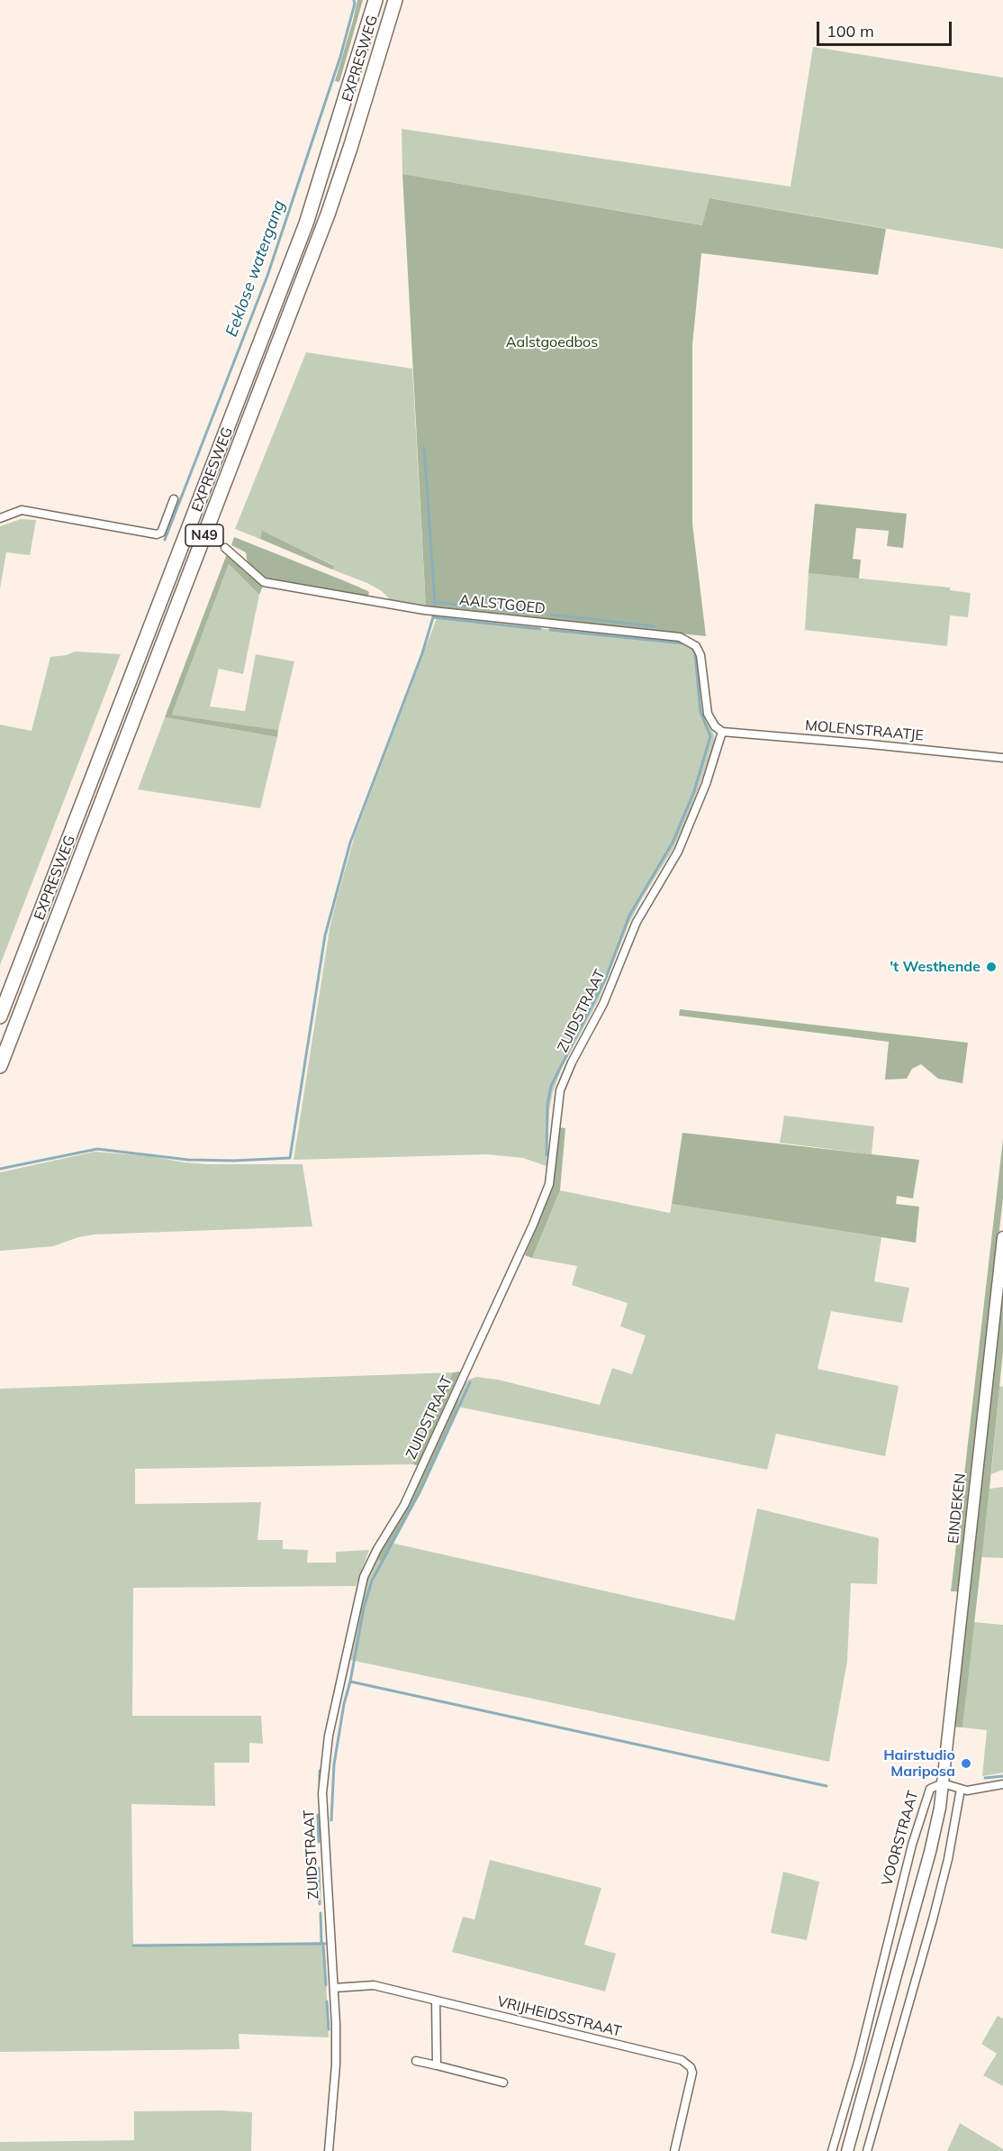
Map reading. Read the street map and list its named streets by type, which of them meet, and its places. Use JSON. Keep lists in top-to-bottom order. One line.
{"streets":{"highway":["EXPRESWEG","N49"],"street":["AALSTGOED","MOLENSTRAATJE","ZUIDSTRAAT","EINDEKEN","VOORSTRAAT","VRIJHEIDSSTRAAT"]},"crossings":[["AALSTGOED","MOLENSTRAATJE"],["AALSTGOED","ZUIDSTRAAT"],["MOLENSTRAATJE","ZUIDSTRAAT"],["ZUIDSTRAAT","VRIJHEIDSSTRAAT"],["EINDEKEN","VOORSTRAAT"]],"water":["Eeklose watergang"],"parks":["Aalstgoedbos"],"places":["'t Westhende","Hairstudio Mariposa"],"scale_bar":"100 m"}
